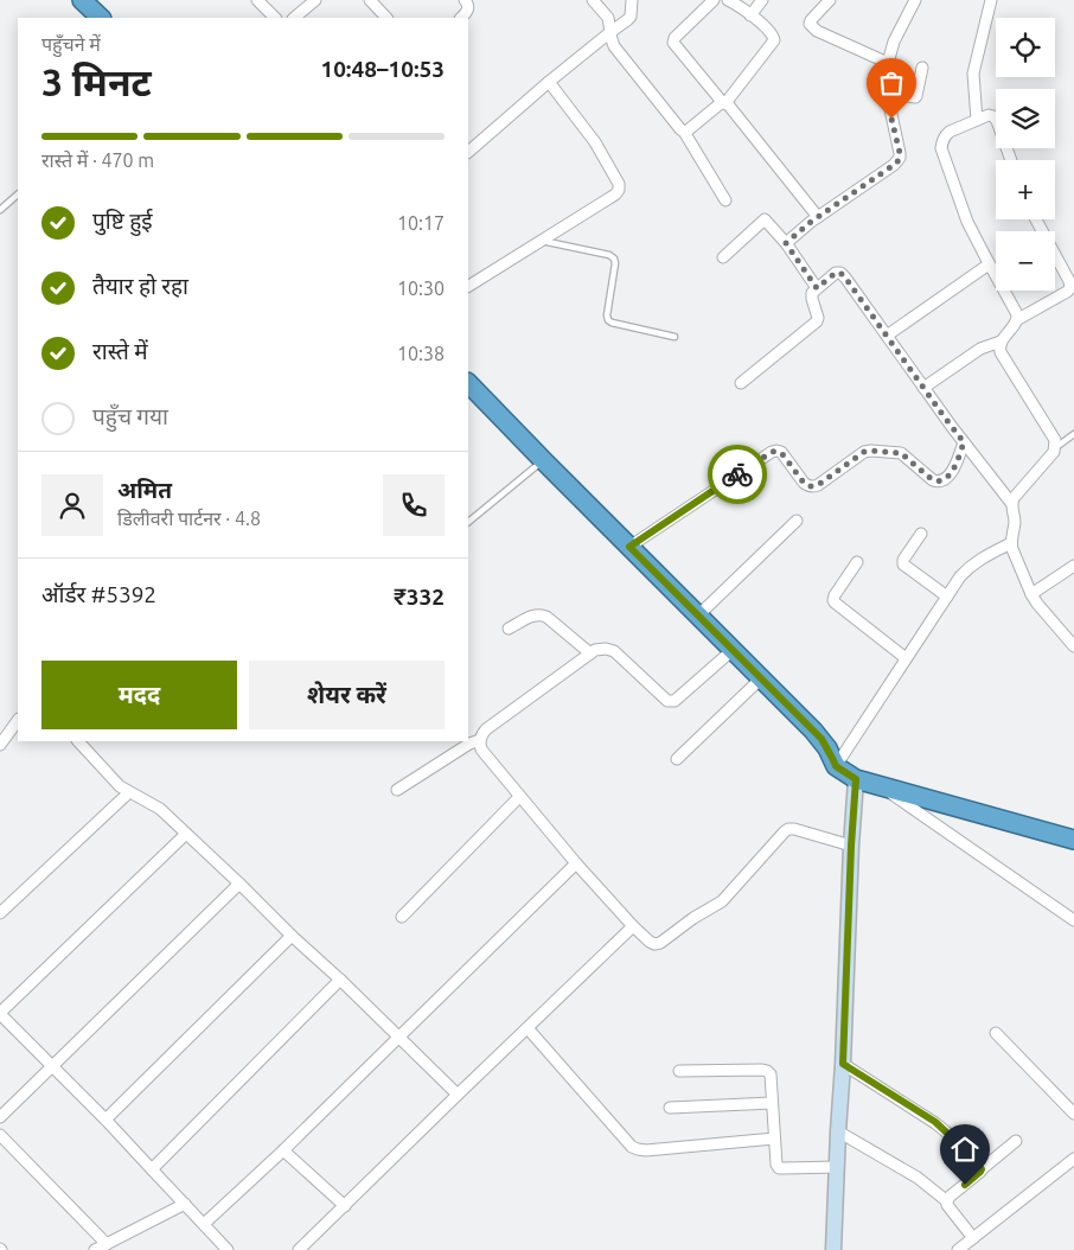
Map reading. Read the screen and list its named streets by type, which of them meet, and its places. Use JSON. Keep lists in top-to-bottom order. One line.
{"page":{"map_buttons":["+","−"],"heading":["3 मिनट","पहुँचने में","10:48–10:53"],"panel":["अमित","डिलीवरी पार्टनर · 4.8","ऑर्डर #5392","₹332"],"bar":"रास्ते में · 470 m","list":[["पुष्टि हुई","10:17"],["तैयार हो रहा","10:30"],["रास्ते में","10:38"],"पहुँच गया"],"buttons":["मदद","शेयर करें"]}}
